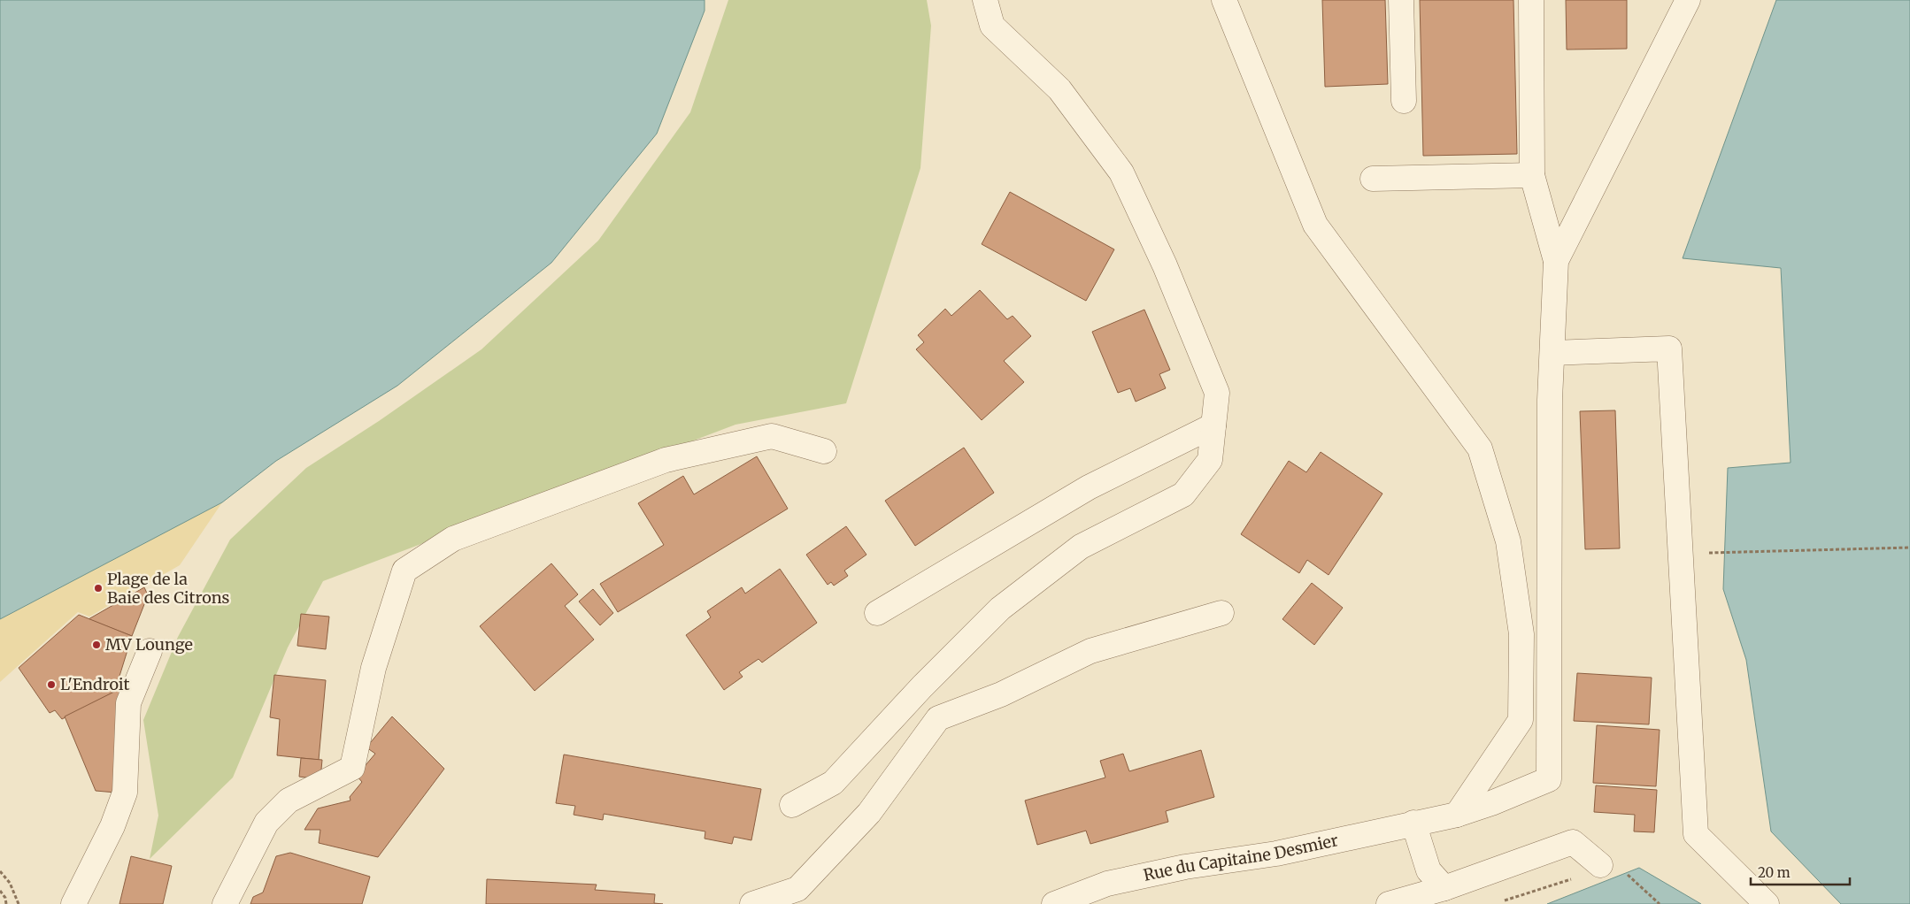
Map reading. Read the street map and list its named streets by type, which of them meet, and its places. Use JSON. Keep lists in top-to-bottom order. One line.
{"streets":{"street":["Rue du Capitaine Desmier"]},"places":["Plage de la Baie des Citrons","MV Lounge","L'Endroit"],"scale_bar":"20 m"}
